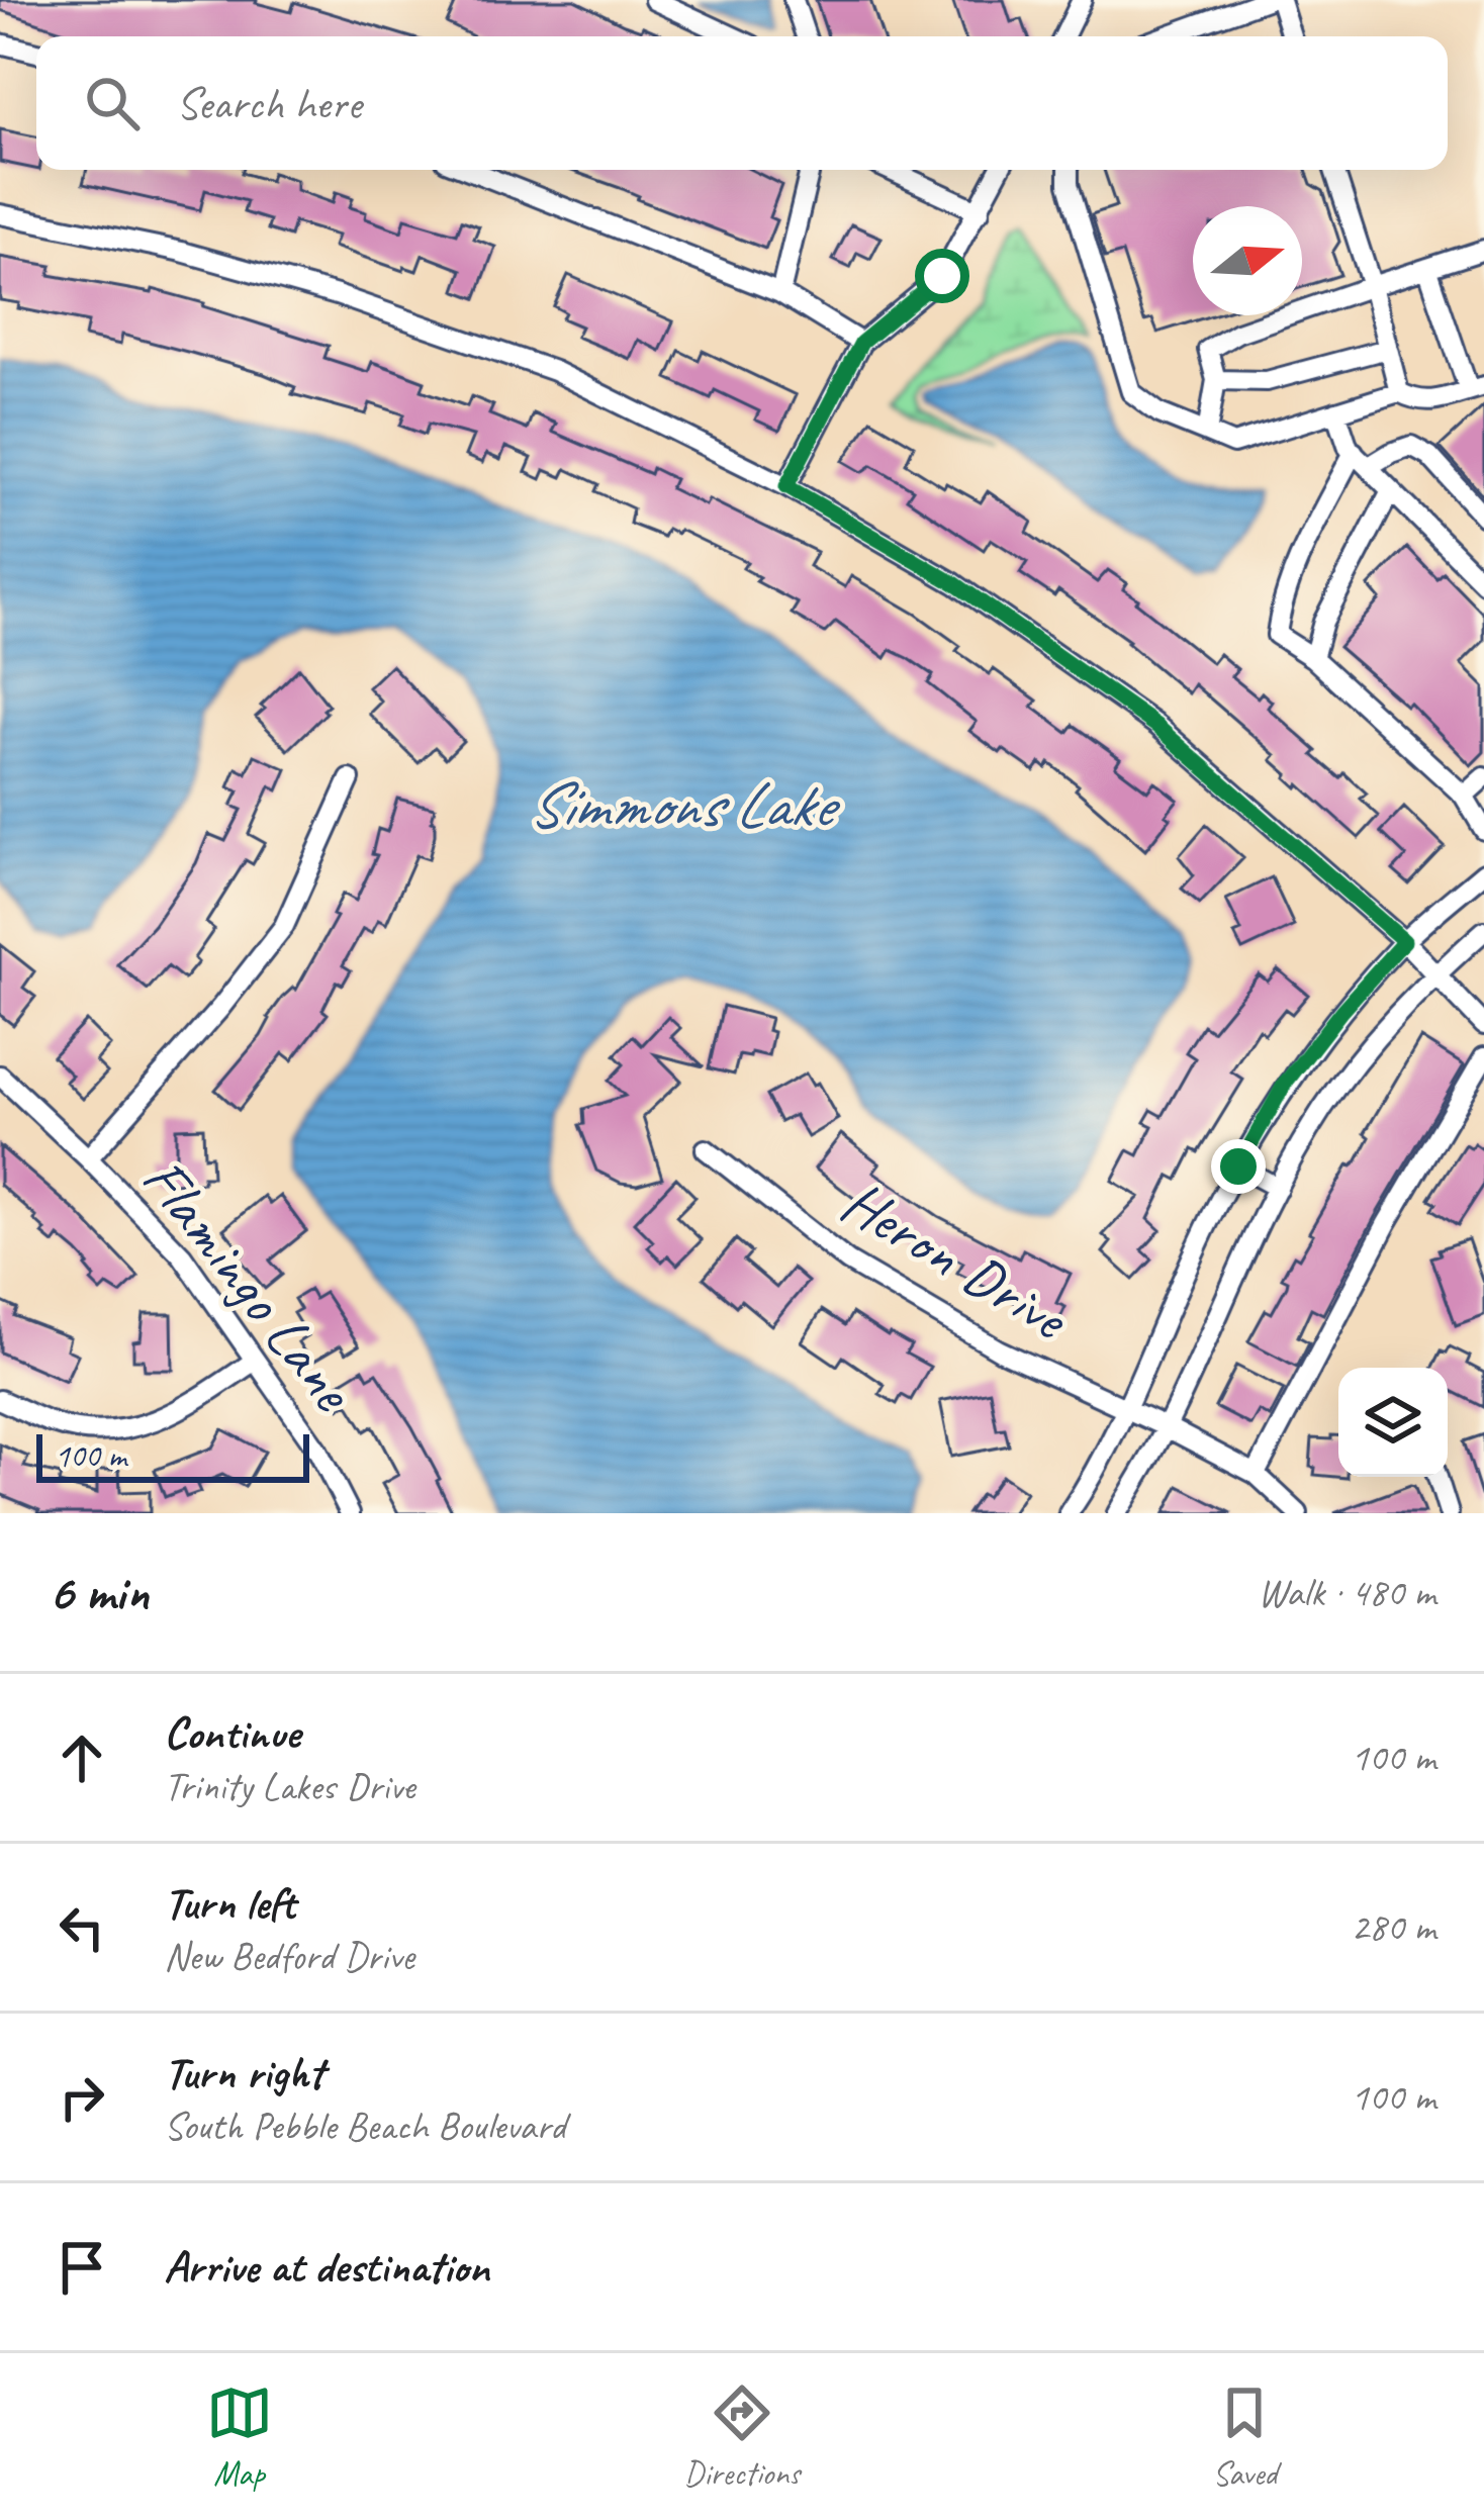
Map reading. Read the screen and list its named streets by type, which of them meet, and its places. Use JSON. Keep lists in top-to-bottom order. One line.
{"streets":{"street":["Heron Drive","Flamingo Lane"]},"water":["Simmons Lake"],"scale_bar":"100 m","north":"right","page":{"search":"Search here","scale":"100 m","heading":["6 min","Walk · 480 m"],"list":[["Continue","Trinity Lakes Drive","100 m"],["Turn left","New Bedford Drive","280 m"],["Turn right","South Pebble Beach Boulevard","100 m"],"Arrive at destination"],"nav":["Map","Directions","Saved"]}}
